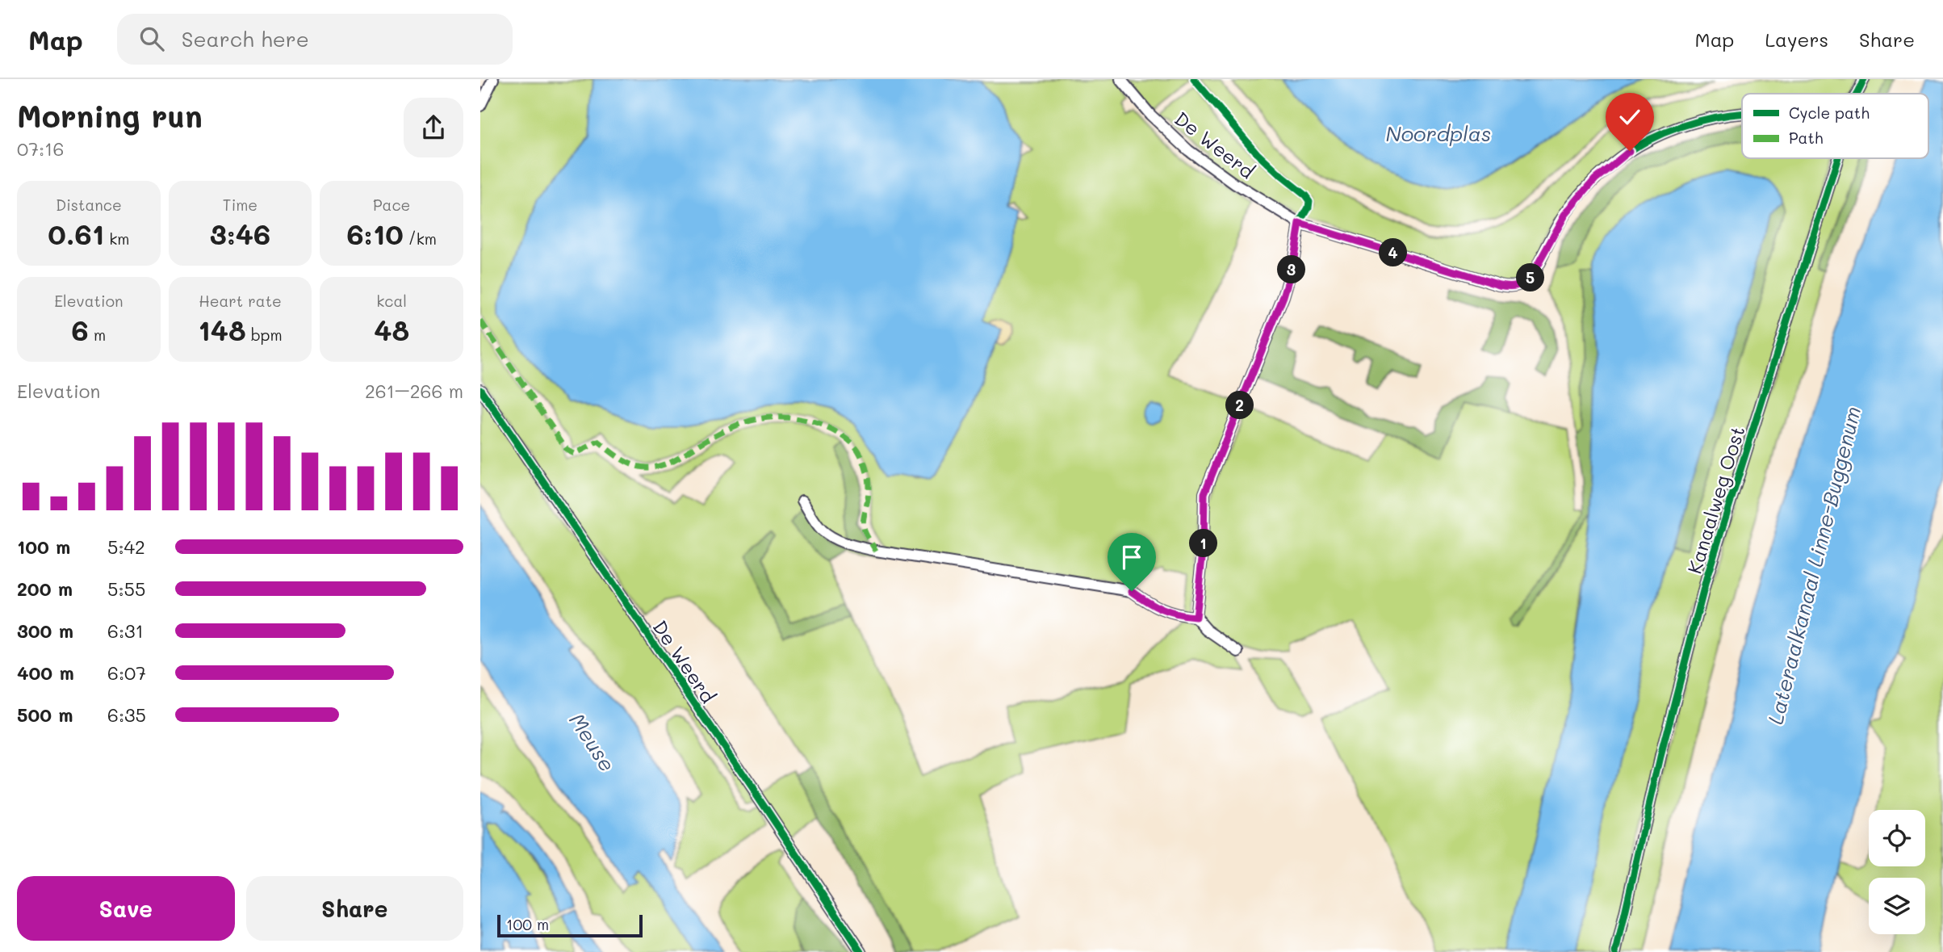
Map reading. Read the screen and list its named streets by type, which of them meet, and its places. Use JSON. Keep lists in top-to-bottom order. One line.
{"streets":{"street":["De Weerd","Kanaalweg Oost"]},"water":["Noordplas","Lateraalkanaal Linne-Buggenum","Meuse"],"legend":["Cycle path","Path"],"scale_bar":"100 m","page":{"header":"Map","search":"Search here","nav":["Map","Layers","Share"],"heading":["Morning run","07:16"],"stats":[["Distance","0.61 km"],["Time","3:46"],["Pace","6:10 /km"],["Elevation","6 m"],["Heart rate","148 bpm"],["kcal","48"]],"pins":["4","3","5","2","1"],"chart":["Elevation","261–266 m"],"list":[{"name":"100 m","note":"5:42"},{"name":"200 m","note":"5:55"},{"name":"300 m","note":"6:31"},{"name":"400 m","note":"6:07"},{"name":"500 m","note":"6:35"}],"buttons":["Save","Share"],"scale":"100 m"}}
